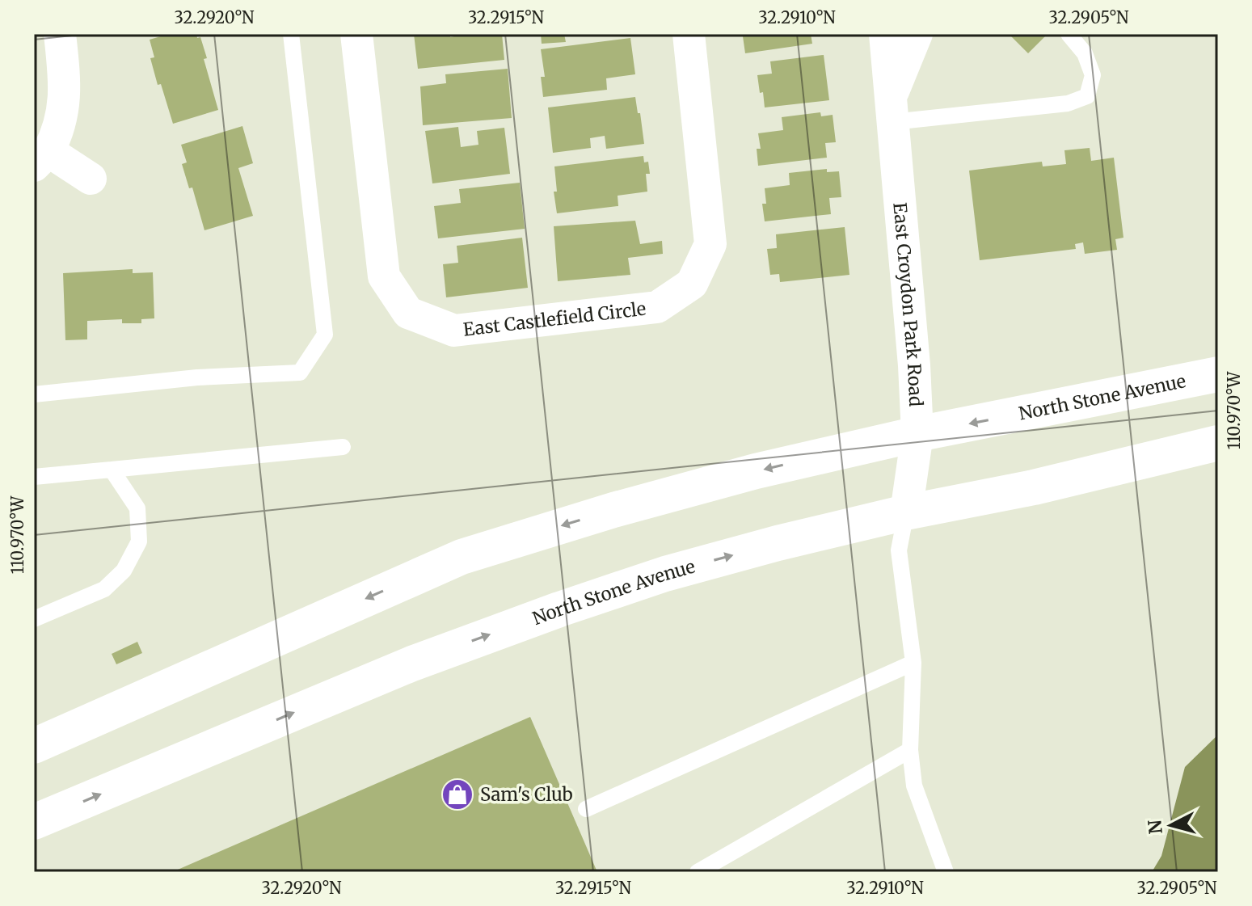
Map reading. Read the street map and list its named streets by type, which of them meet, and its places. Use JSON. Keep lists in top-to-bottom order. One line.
{"streets":{"main road":["North Stone Avenue"],"street":["East Croydon Park Road","East Castlefield Circle"]},"crossings":[["East Croydon Park Road","North Stone Avenue"]],"places":{"shop":["Sam's Club"]},"north":"left","coordinates":["32.2920°N","32.2915°N","32.2910°N","32.2905°N","110.970°W"]}
